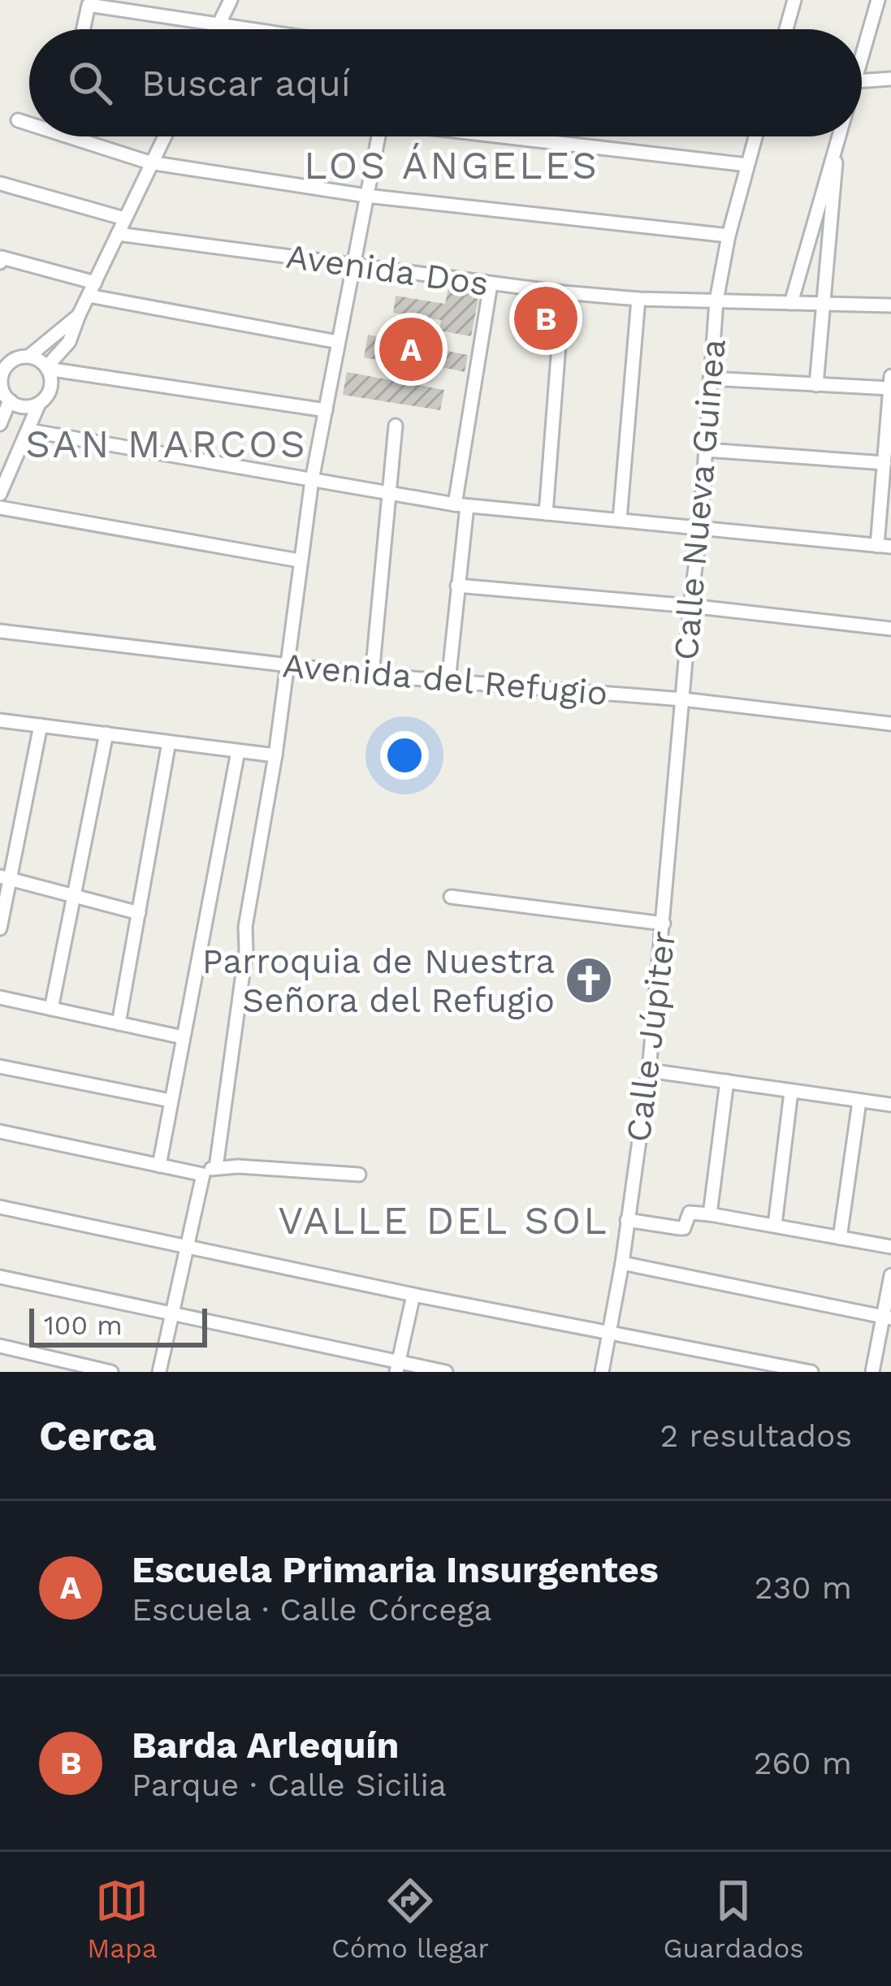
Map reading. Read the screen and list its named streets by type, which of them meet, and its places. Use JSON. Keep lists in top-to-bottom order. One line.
{"streets":{"street":["Avenida Dos","Calle Nueva Guinea","Avenida del Refugio","Calle Júpiter"]},"crossings":[["Avenida Dos","Calle Nueva Guinea"],["Calle Nueva Guinea","Avenida del Refugio"],["Calle Nueva Guinea","Calle Júpiter"],["Avenida del Refugio","Calle Júpiter"]],"districts":["LOS ÁNGELES","SAN MARCOS","VALLE DEL SOL"],"places":{"church":["Parroquia de Nuestra Señora del Refugio"]},"scale_bar":"100 m","page":{"search":"Buscar aquí","pins":["B","A"],"scale":"100 m","heading":["Cerca","2 resultados"],"list":[{"mark":"A","name":"Escuela Primaria Insurgentes","note":"Escuela · Calle Córcega","value":"230 m"},{"mark":"B","name":"Barda Arlequín","note":"Parque · Calle Sicilia","value":"260 m"}],"nav":["Mapa","Cómo llegar","Guardados"]}}
